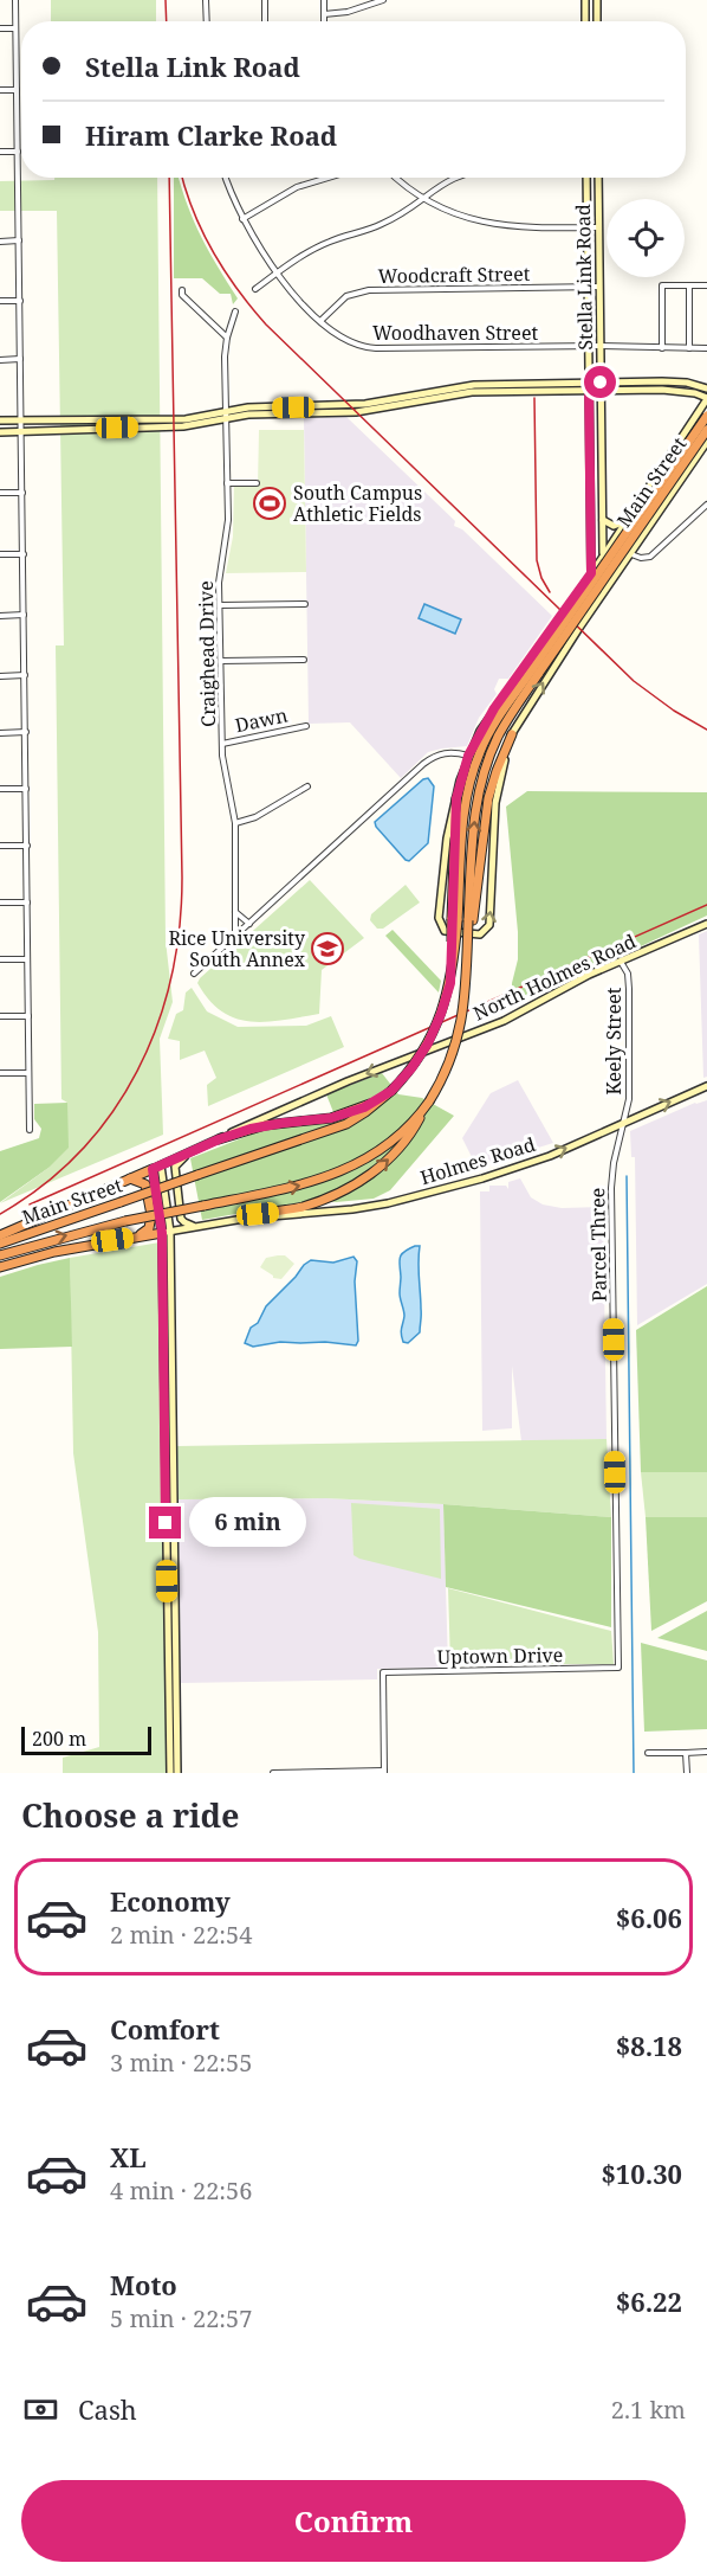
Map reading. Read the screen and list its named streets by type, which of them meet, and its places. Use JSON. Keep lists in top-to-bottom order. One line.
{"streets":{"highway":["Main Street"],"main road":["Stella Link Road","North Holmes Road","Holmes Road"],"street":["Woodcraft Street","Woodhaven Street","Craighead Drive","Dawn","Keely Street","Parcel Three","Uptown Drive"]},"crossings":[["Woodcraft Street","Stella Link Road"],["Woodcraft Street","Woodhaven Street"],["Stella Link Road","Woodhaven Street"],["Craighead Drive","Dawn"],["North Holmes Road","Keely Street"],["Keely Street","Holmes Road"],["Keely Street","Parcel Three"],["Holmes Road","Parcel Three"],["Parcel Three","Uptown Drive"]],"one_way":["North Holmes Road","Holmes Road"],"places":{"sports":["South Campus Athletic Fields"],"school or university":["Rice University South Annex"]},"scale_bar":"200 m","page":{"banner":["Stella Link Road","Hiram Clarke Road"],"bubble":"6 min","scale":"200 m","heading":"Choose a ride","list":[{"name":"Economy","note":"2 min · 22:54","value":"$6.06"},{"name":"Comfort","note":"3 min · 22:55","value":"$8.18"},{"name":"XL","note":"4 min · 22:56","value":"$10.30"},{"name":"Moto","note":"5 min · 22:57","value":"$6.22"}],"pay":["Cash","2.1 km"],"buttons":"Confirm"}}
